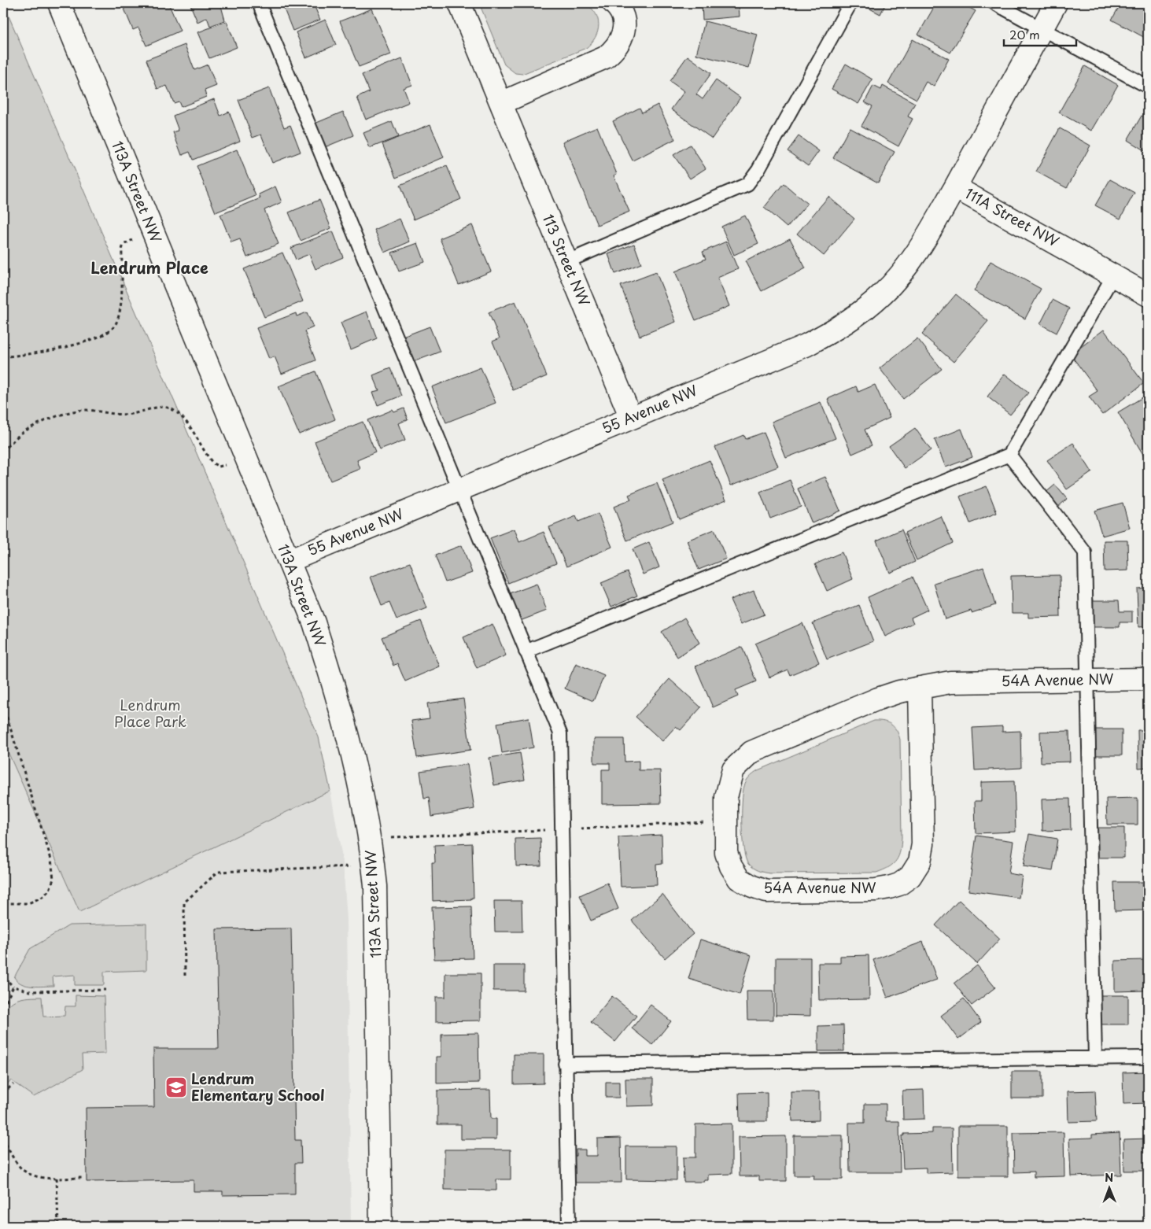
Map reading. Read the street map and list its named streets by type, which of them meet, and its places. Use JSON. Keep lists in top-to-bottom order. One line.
{"streets":{"street":["113A Street NW","111A Street NW","113 Street NW","55 Avenue NW","54A Avenue NW"]},"crossings":[["113A Street NW","55 Avenue NW"],["111A Street NW","55 Avenue NW"],["113 Street NW","55 Avenue NW"]],"districts":["Lendrum Place"],"parks":["Lendrum Place Park"],"places":{"school or university":["Lendrum Elementary School"]},"scale_bar":"20 m","north":"top"}
